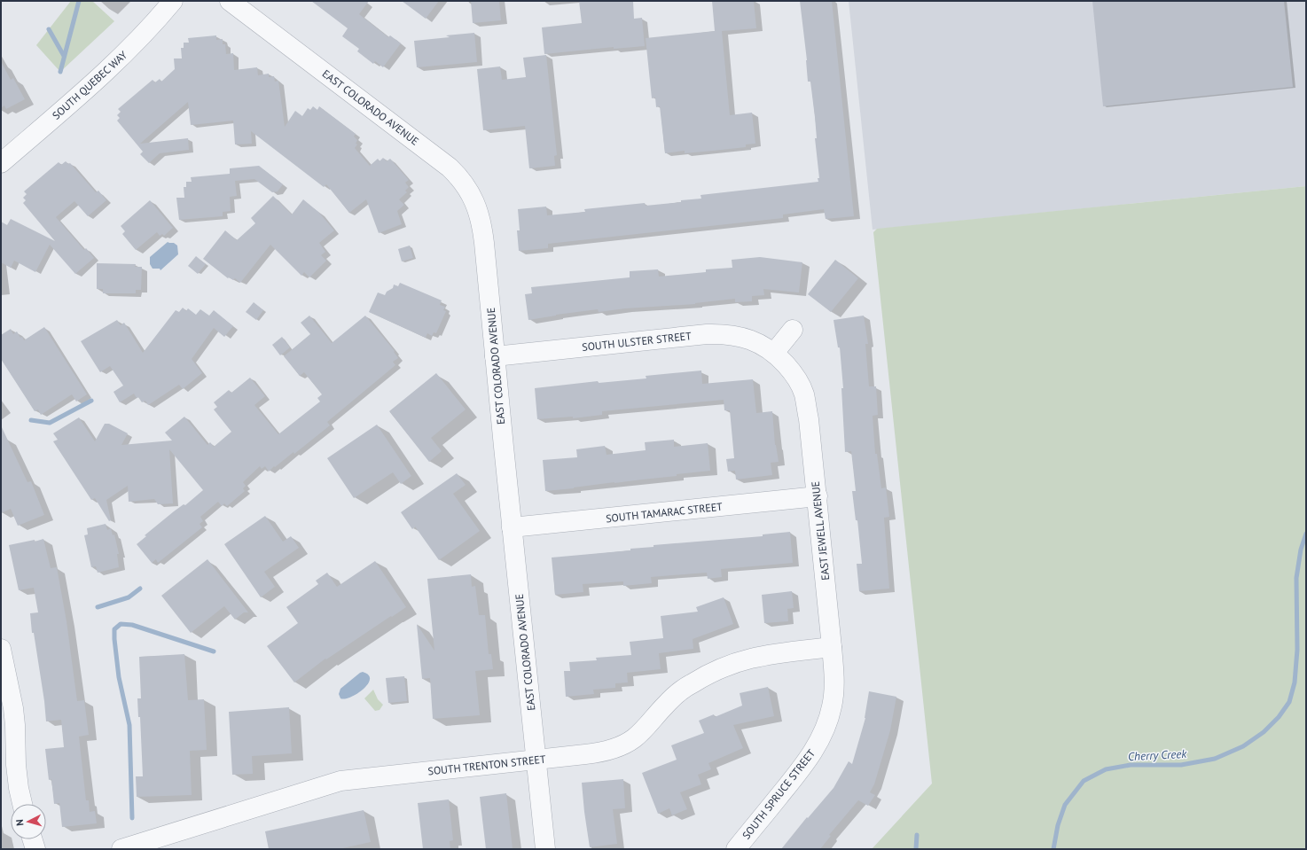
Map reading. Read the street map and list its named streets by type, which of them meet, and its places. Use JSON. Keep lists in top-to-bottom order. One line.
{"streets":{"street":["SOUTH QUEBEC WAY","EAST COLORADO AVENUE","SOUTH ULSTER STREET","SOUTH TAMARAC STREET","EAST JEWELL AVENUE","SOUTH TRENTON STREET","SOUTH SPRUCE STREET"]},"crossings":[["EAST COLORADO AVENUE","SOUTH ULSTER STREET"],["EAST COLORADO AVENUE","SOUTH TAMARAC STREET"],["EAST COLORADO AVENUE","SOUTH TRENTON STREET"],["SOUTH ULSTER STREET","EAST JEWELL AVENUE"],["SOUTH TAMARAC STREET","EAST JEWELL AVENUE"],["EAST JEWELL AVENUE","SOUTH TRENTON STREET"],["EAST JEWELL AVENUE","SOUTH SPRUCE STREET"]],"water":["Cherry Creek"],"north":"left"}
